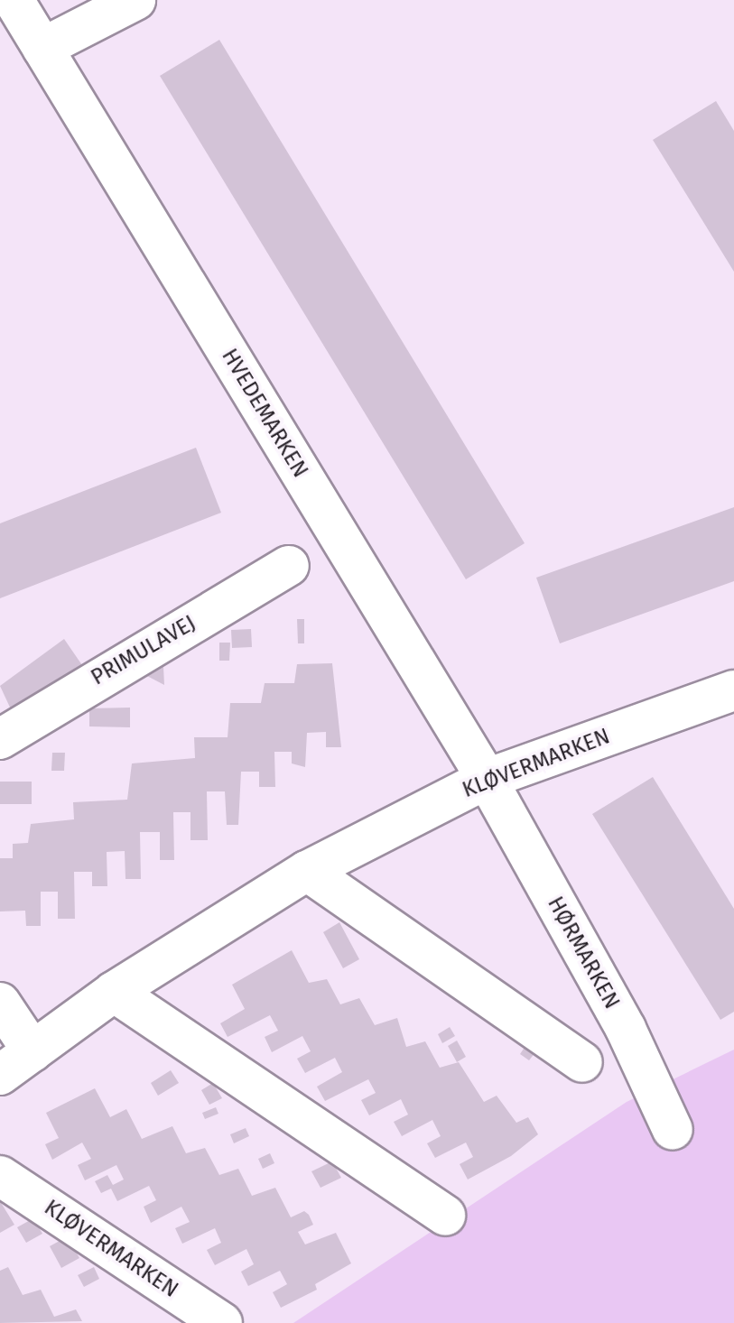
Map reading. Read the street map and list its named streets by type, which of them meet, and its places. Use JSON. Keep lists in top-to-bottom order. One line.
{"streets":{"street":["HVEDEMARKEN","PRIMULAVEJ","KLØVERMARKEN","HØRMARKEN"]},"crossings":[["HVEDEMARKEN","KLØVERMARKEN"],["HVEDEMARKEN","HØRMARKEN"],["KLØVERMARKEN","HØRMARKEN"]]}
